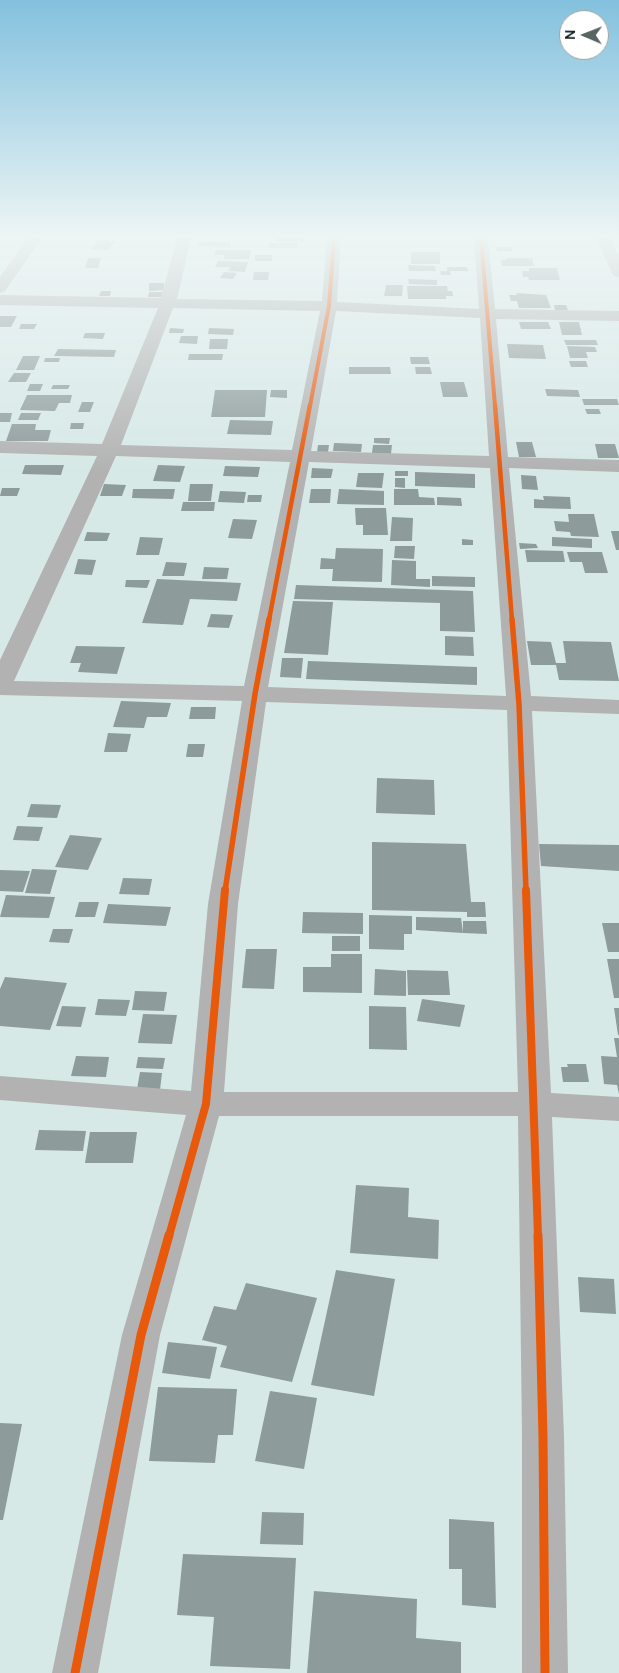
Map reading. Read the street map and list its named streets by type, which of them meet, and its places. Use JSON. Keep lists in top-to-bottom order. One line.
{"north":"left"}
